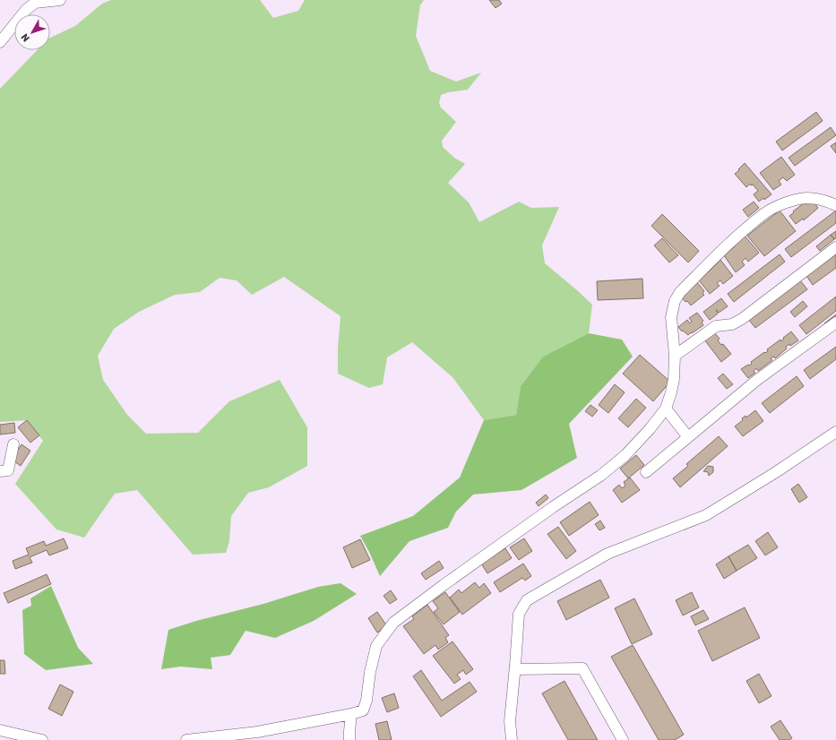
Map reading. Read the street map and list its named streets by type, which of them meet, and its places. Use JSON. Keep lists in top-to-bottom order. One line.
{"north":"bottom left"}
